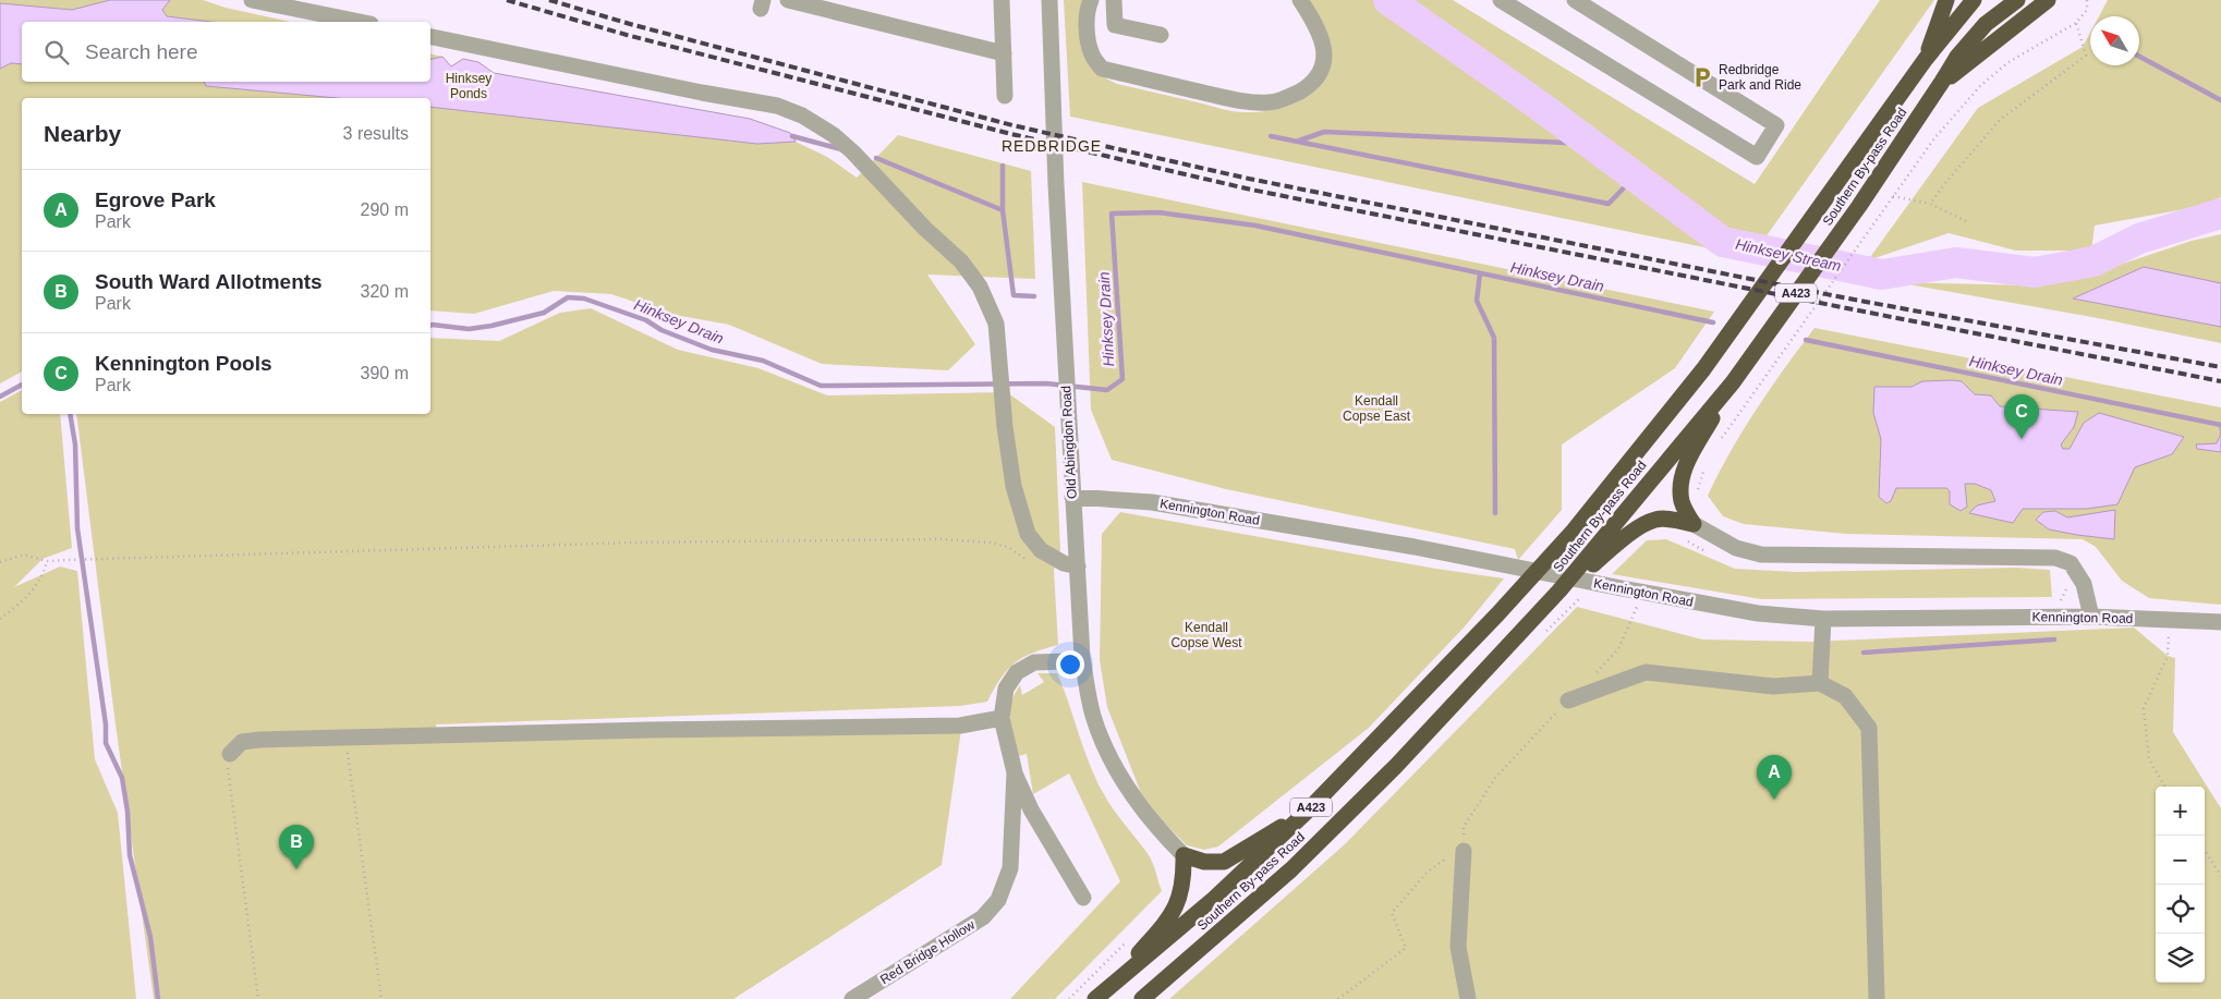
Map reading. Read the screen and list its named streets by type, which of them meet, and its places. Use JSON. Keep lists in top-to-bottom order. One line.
{"streets":{"highway":["Southern By-pass Road","A423"],"street":["Old Abingdon Road","Kennington Road","Red Bridge Hollow"]},"crossings":[["Southern By-pass Road","A423"],["Old Abingdon Road","Kennington Road"],["Old Abingdon Road","Red Bridge Hollow"]],"districts":["REDBRIDGE"],"water":["Hinksey Stream","Hinksey Drain"],"parks":["Hinksey Ponds","Kendall Copse East","Kendall Copse West"],"places":{"parking":["Redbridge Park and Ride"]},"north":"top left","page":{"search":"Search here","heading":["Nearby","3 results"],"list":[{"mark":"A","name":"Egrove Park","note":"Park","value":"290 m"},{"mark":"B","name":"South Ward Allotments","note":"Park","value":"320 m"},{"mark":"C","name":"Kennington Pools","note":"Park","value":"390 m"}],"pins":["C","A","B"],"map_buttons":["+","−"]}}
